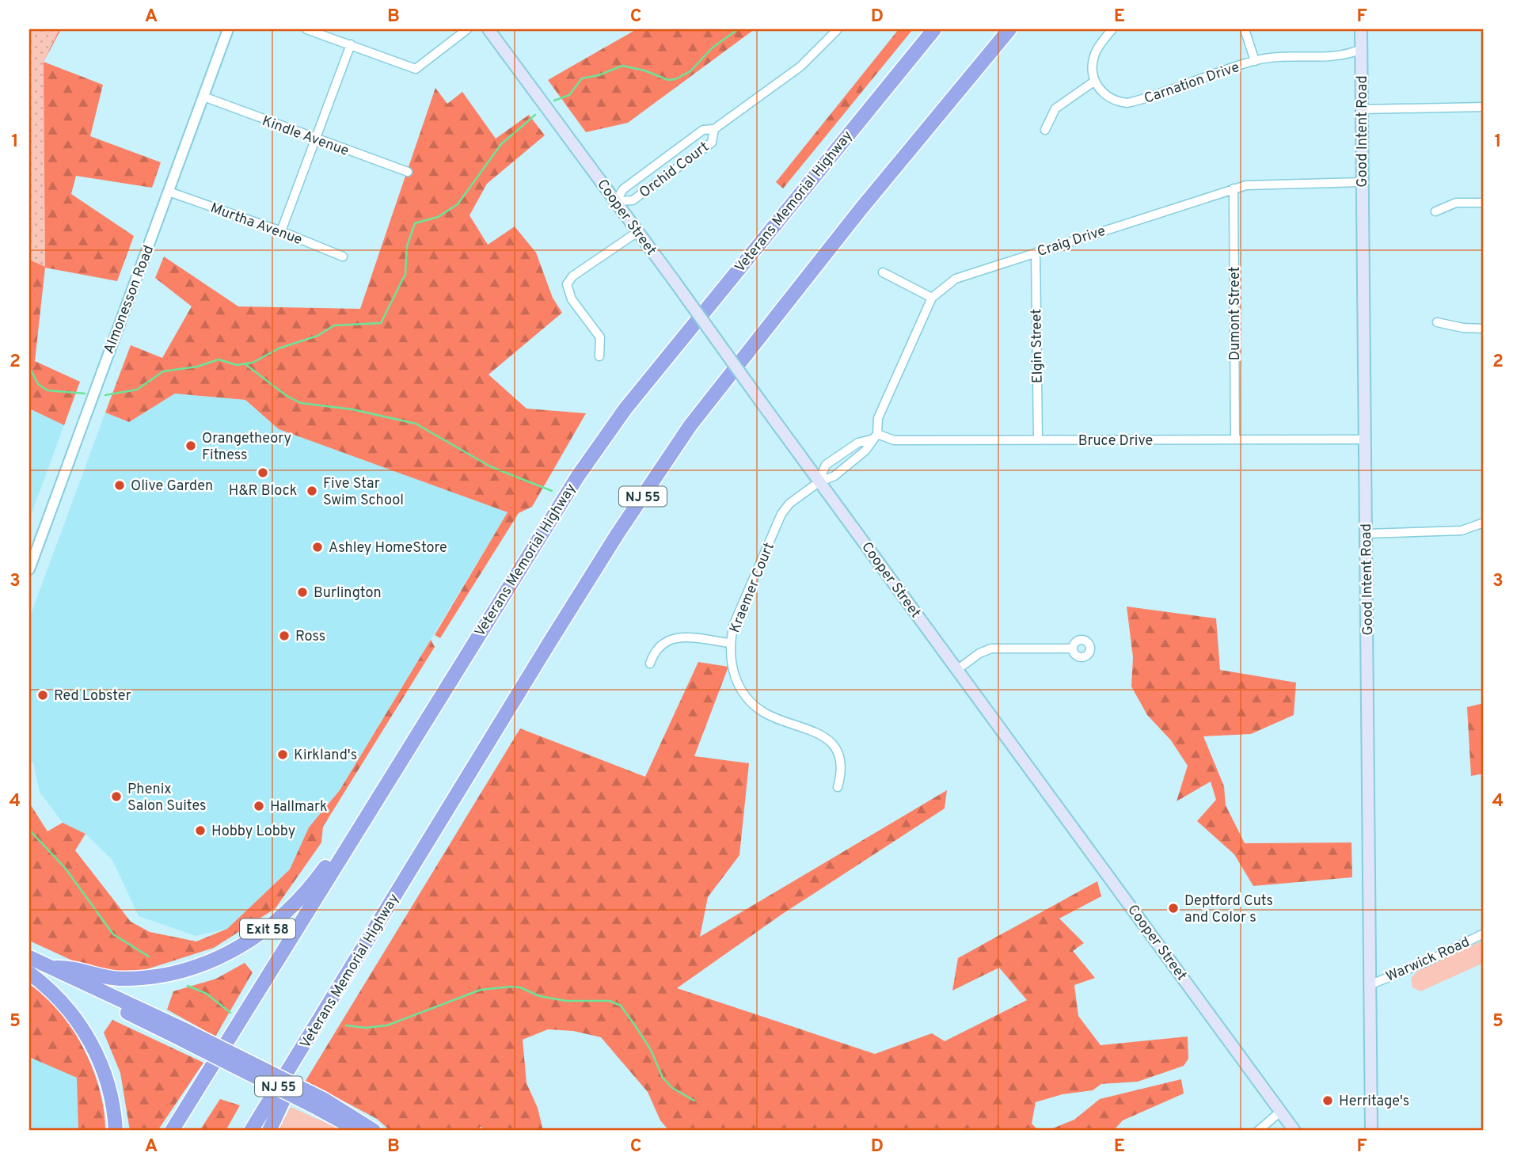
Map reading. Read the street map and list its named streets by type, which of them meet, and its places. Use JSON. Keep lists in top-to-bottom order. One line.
{"streets":{"highway":["Veterans Memorial Highway","NJ 55","Exit 58"],"main road":["Good Intent Road","Cooper Street"],"street":["Carnation Drive","Kindle Avenue","Orchid Court","Murtha Avenue","Craig Drive","Almonesson Road","Dumont Street","Elgin Street","Bruce Drive","Kraemer Court","Warwick Road"]},"crossings":[["Carnation Drive","Good Intent Road"],["Good Intent Road","Craig Drive"],["Good Intent Road","Bruce Drive"],["Good Intent Road","Warwick Road"],["Kindle Avenue","Almonesson Road"],["Orchid Court","Cooper Street"],["Veterans Memorial Highway","Exit 58"],["Cooper Street","Kraemer Court"],["Murtha Avenue","Almonesson Road"],["Craig Drive","Dumont Street"],["Craig Drive","Elgin Street"],["Craig Drive","Bruce Drive"],["Dumont Street","Bruce Drive"],["Elgin Street","Bruce Drive"]],"places":["Orangetheory Fitness","H&R Block","Olive Garden","Five Star Swim School","Ashley HomeStore","Burlington","Ross","Red Lobster","Kirkland's","Phenix Salon Suites","Hallmark","Hobby Lobby","Deptford Cuts and Color s","Herritage's"],"grid":{"columns":["A","B","C","D","E","F"],"rows":["1","2","3","4","5"]}}
